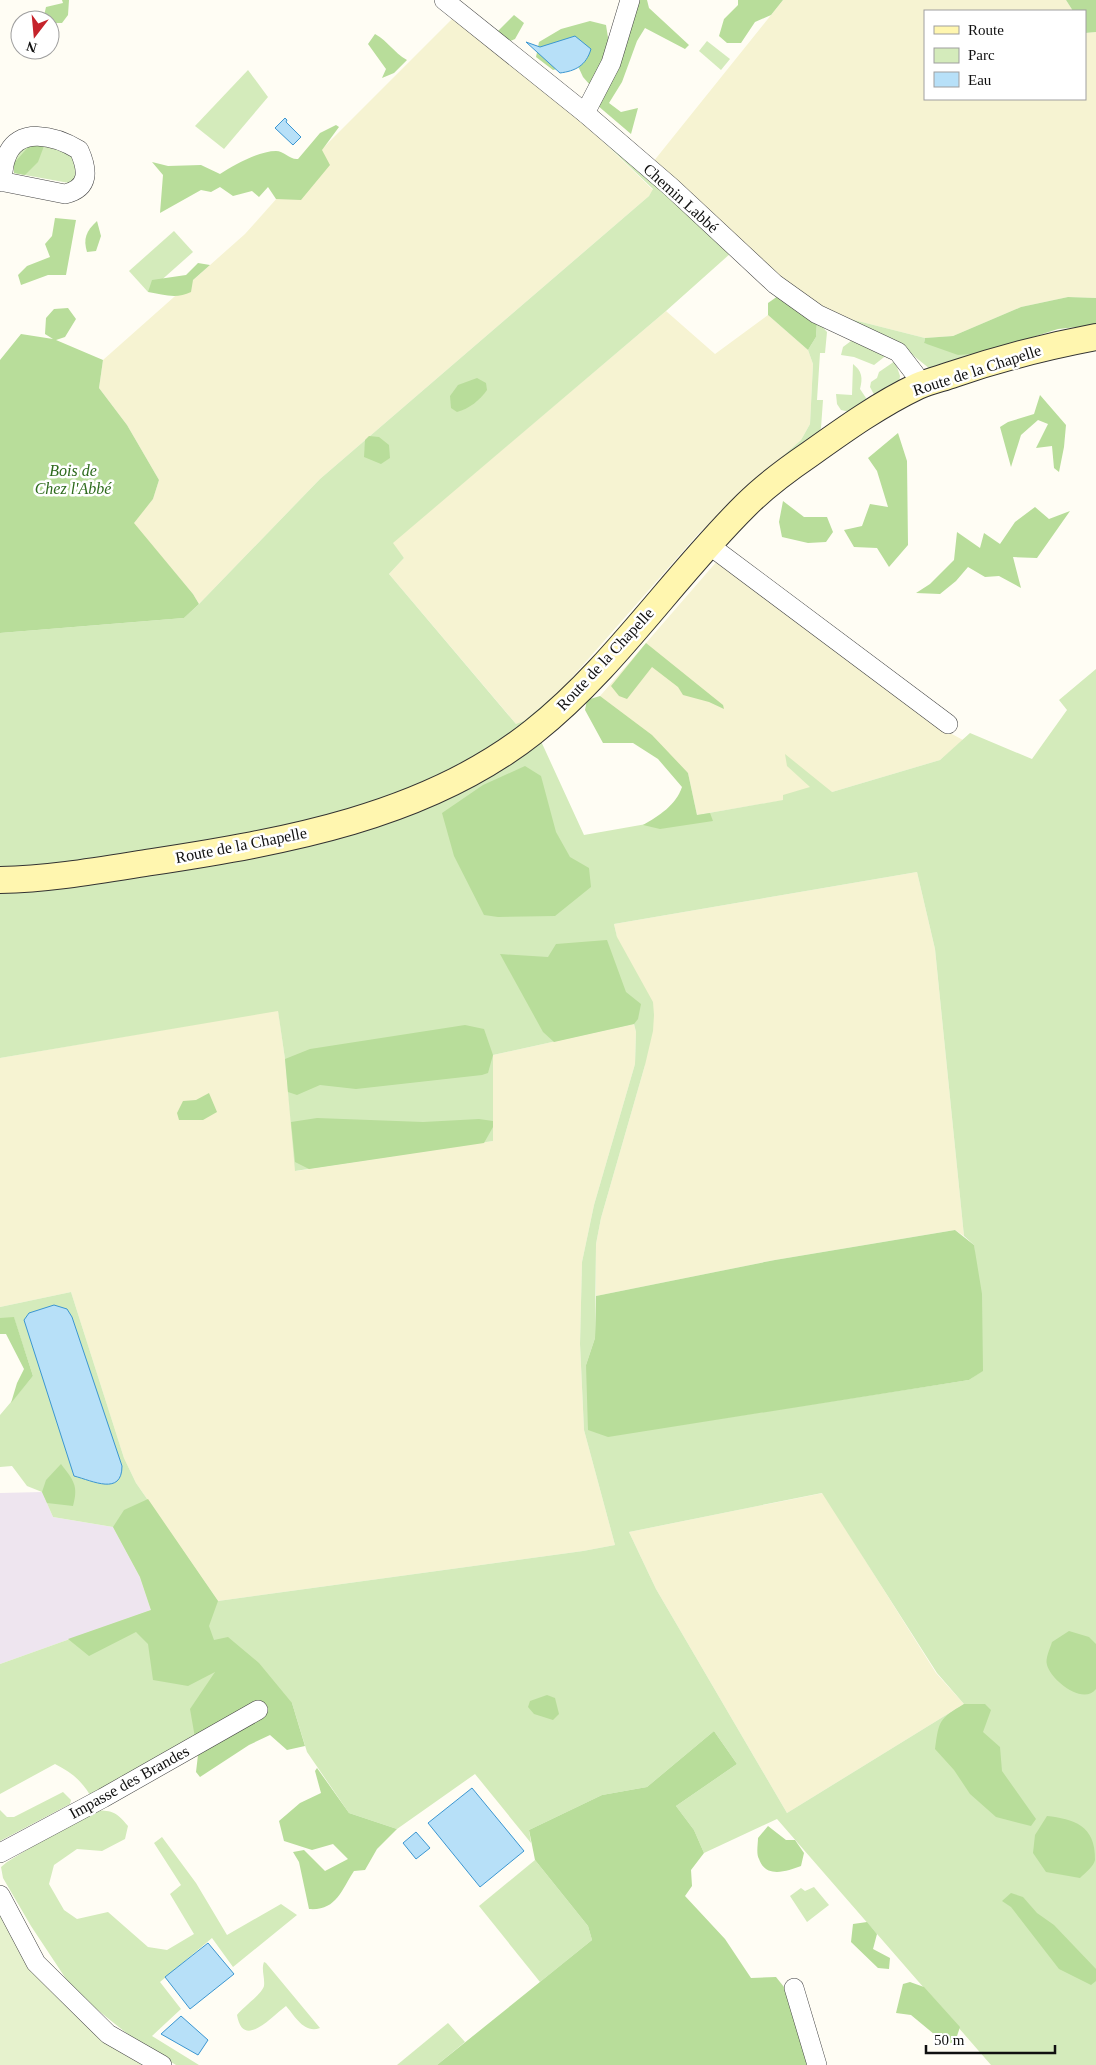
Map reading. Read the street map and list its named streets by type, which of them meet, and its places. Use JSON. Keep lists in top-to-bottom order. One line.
{"streets":{"main road":["Route de la Chapelle"],"street":["Chemin Labbé","Impasse des Brandes"]},"crossings":[["Chemin Labbé","Route de la Chapelle"]],"parks":["Bois de Chez l'Abbé"],"legend":["Route","Parc","Eau"],"scale_bar":"50 m","north":"bottom"}
